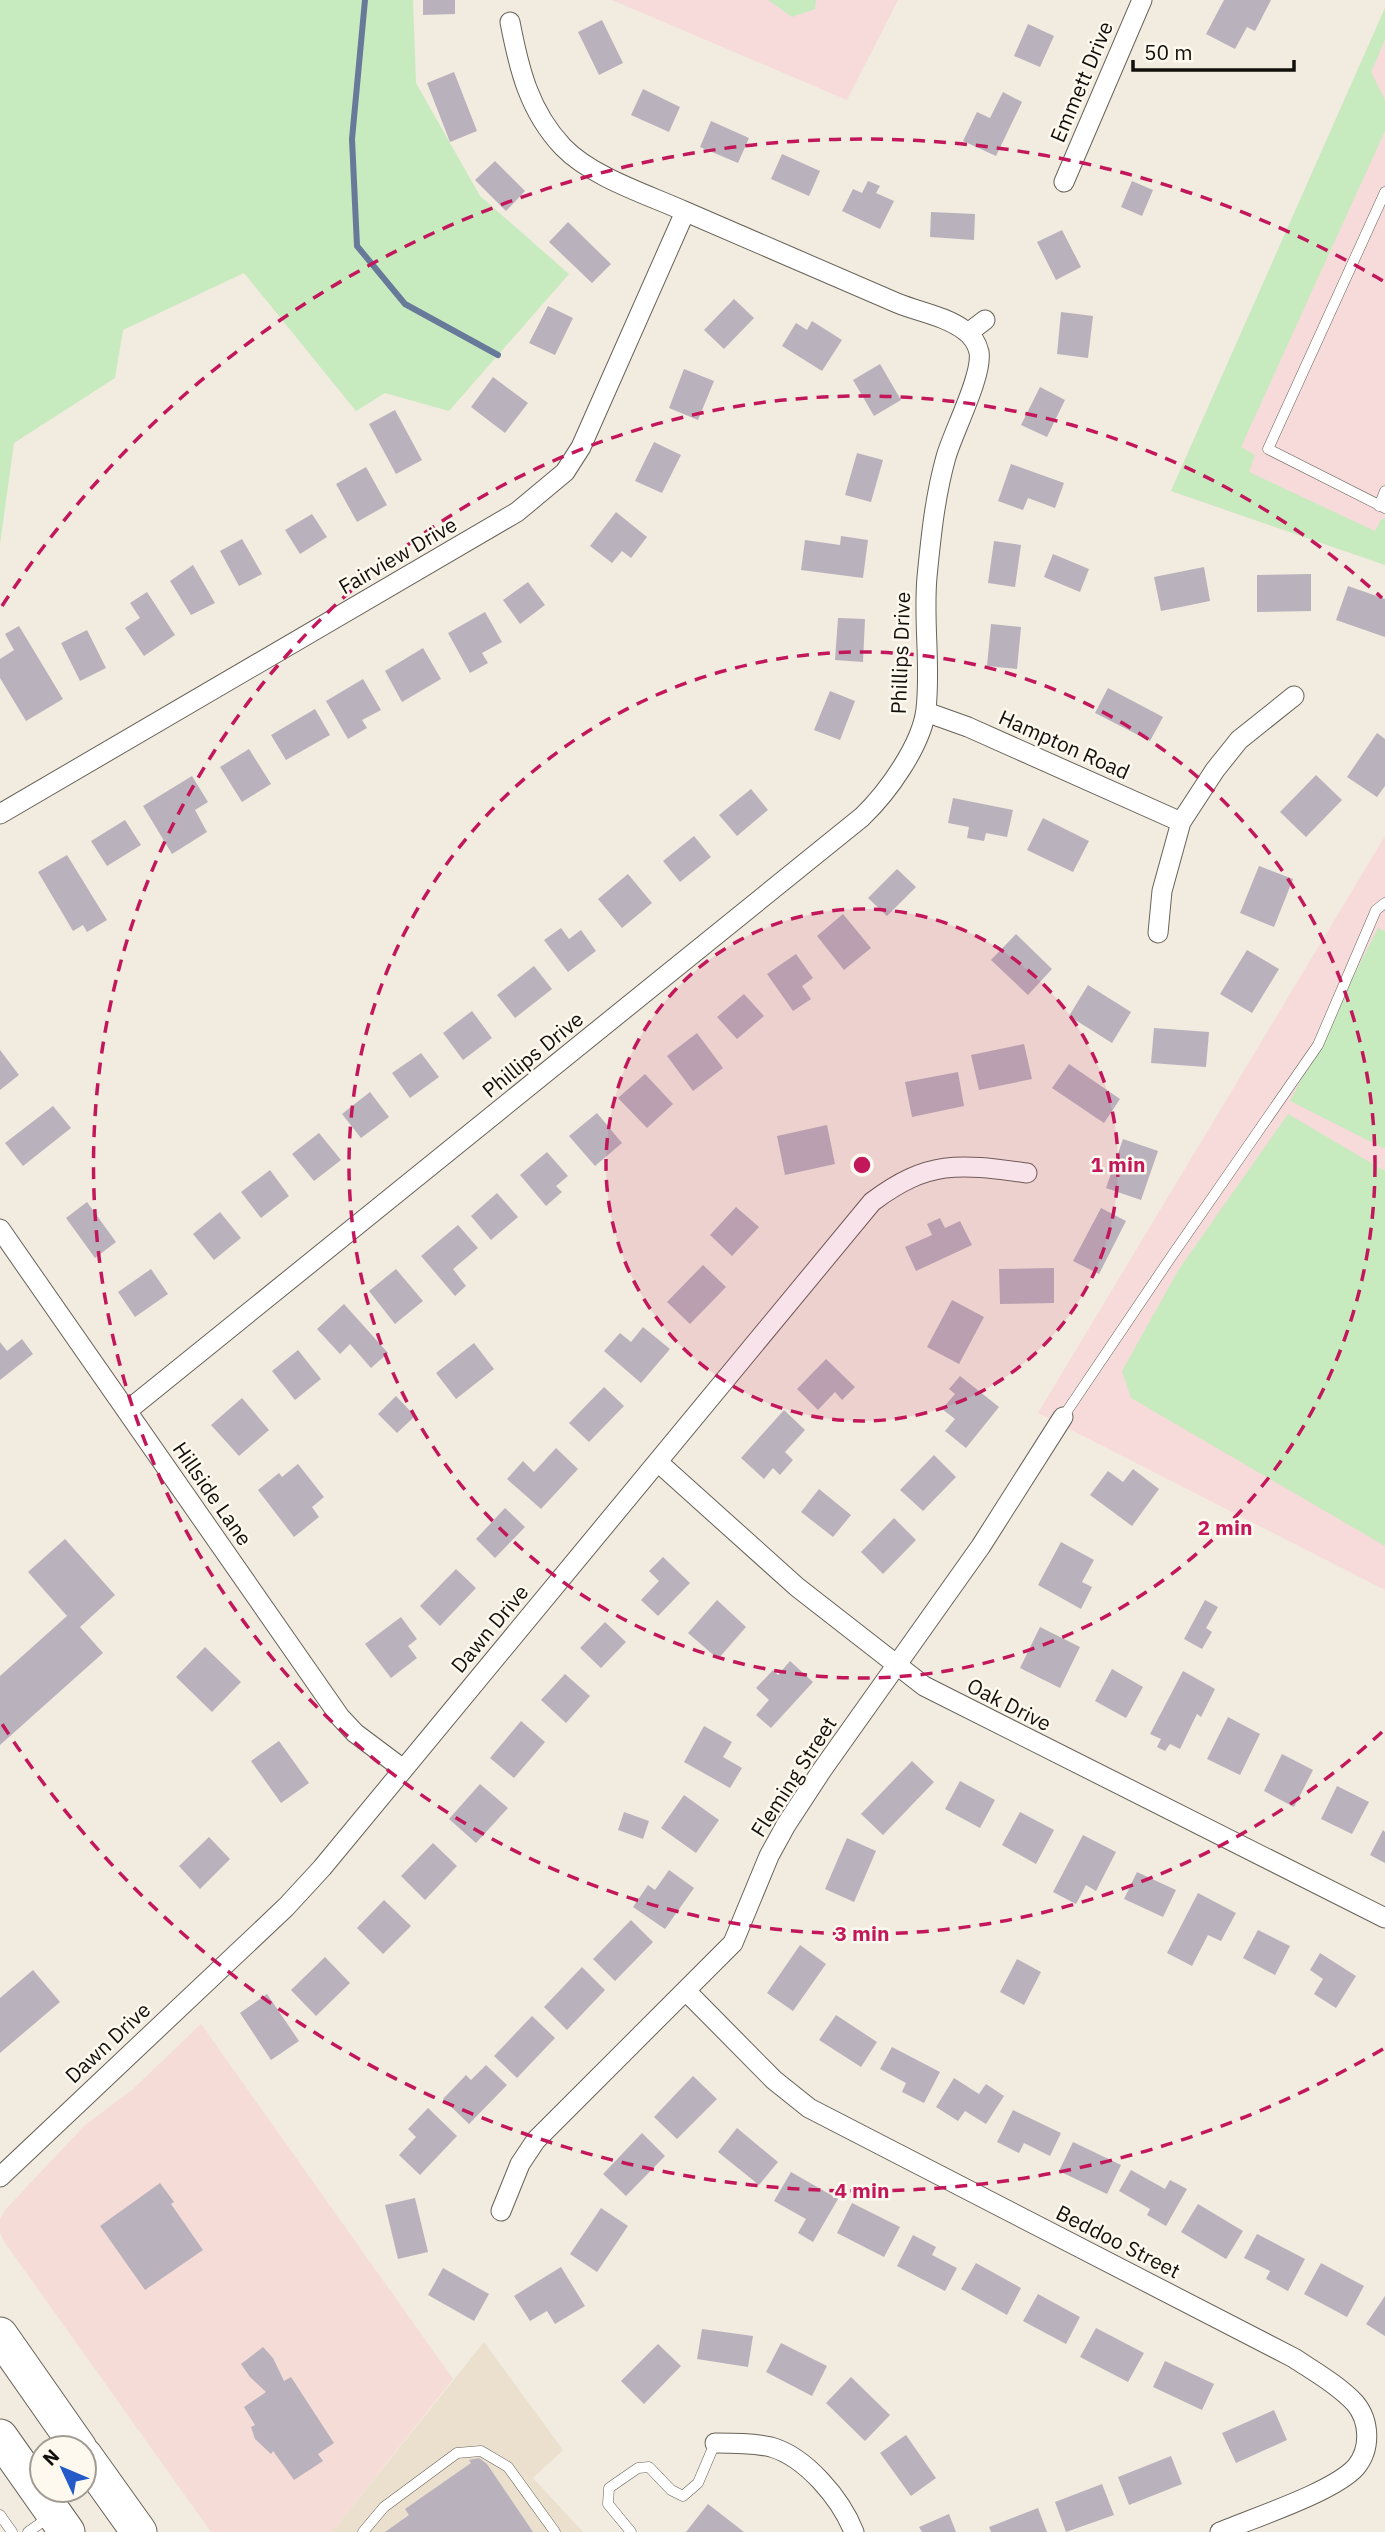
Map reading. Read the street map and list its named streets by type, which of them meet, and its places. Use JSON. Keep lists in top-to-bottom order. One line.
{"streets":{"street":["Emmett Drive","Fairview Drive","Phillips Drive","Hampton Road","Hillside Lane","Dawn Drive","Oak Drive","Fleming Street","Beddoo Street"]},"crossings":[["Phillips Drive","Hampton Road"],["Phillips Drive","Hillside Lane"],["Hillside Lane","Dawn Drive"],["Dawn Drive","Oak Drive"],["Oak Drive","Fleming Street"],["Fleming Street","Beddoo Street"]],"scale_bar":"50 m","north":"top left","rings":["1 min","2 min","3 min","4 min"]}
